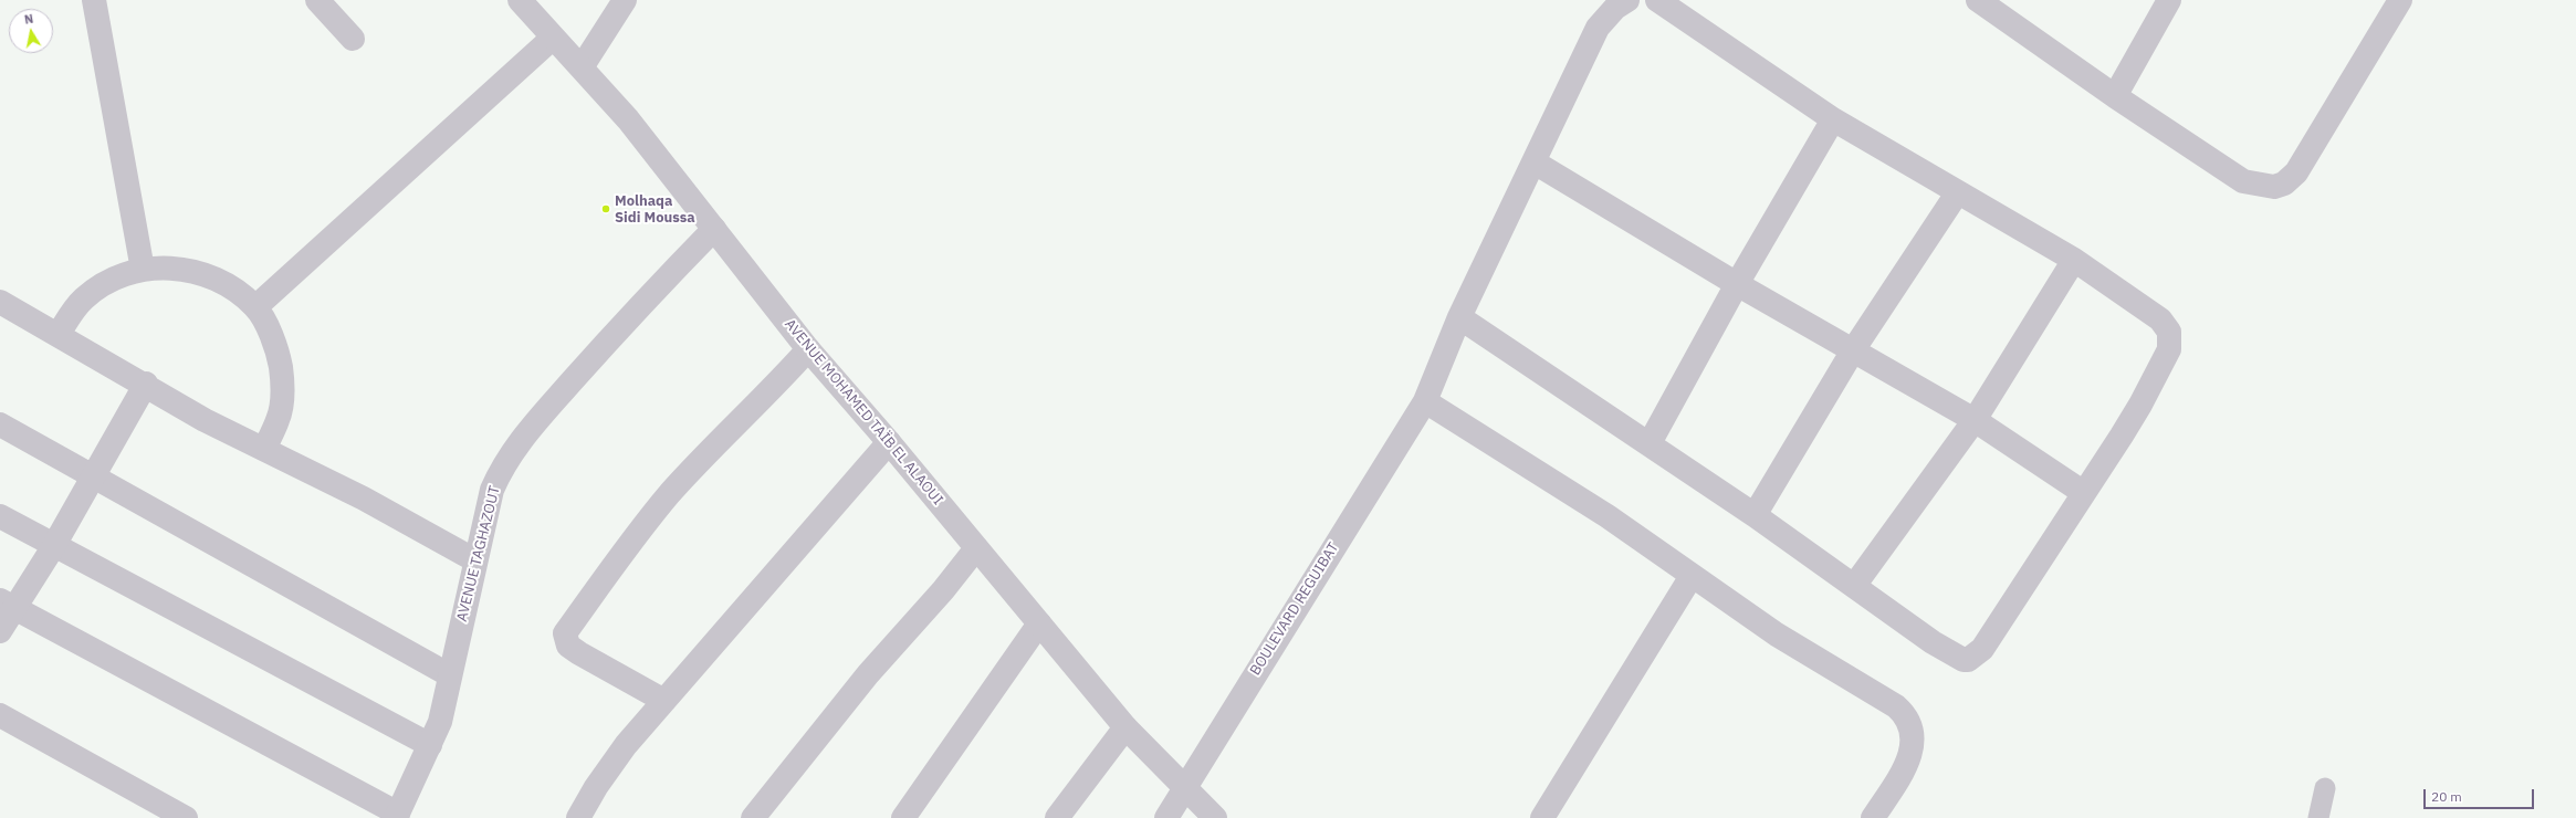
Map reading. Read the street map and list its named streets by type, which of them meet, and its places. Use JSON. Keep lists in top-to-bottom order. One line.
{"streets":{"street":["AVENUE MOHAMED TAÏB EL ALAOUI","AVENUE TAGHAZOUT","BOULEVARD REGUIBAT"]},"crossings":[["AVENUE MOHAMED TAÏB EL ALAOUI","AVENUE TAGHAZOUT"],["AVENUE MOHAMED TAÏB EL ALAOUI","BOULEVARD REGUIBAT"]],"places":["Molhaqa Sidi Moussa"],"scale_bar":"20 m","north":"top"}
